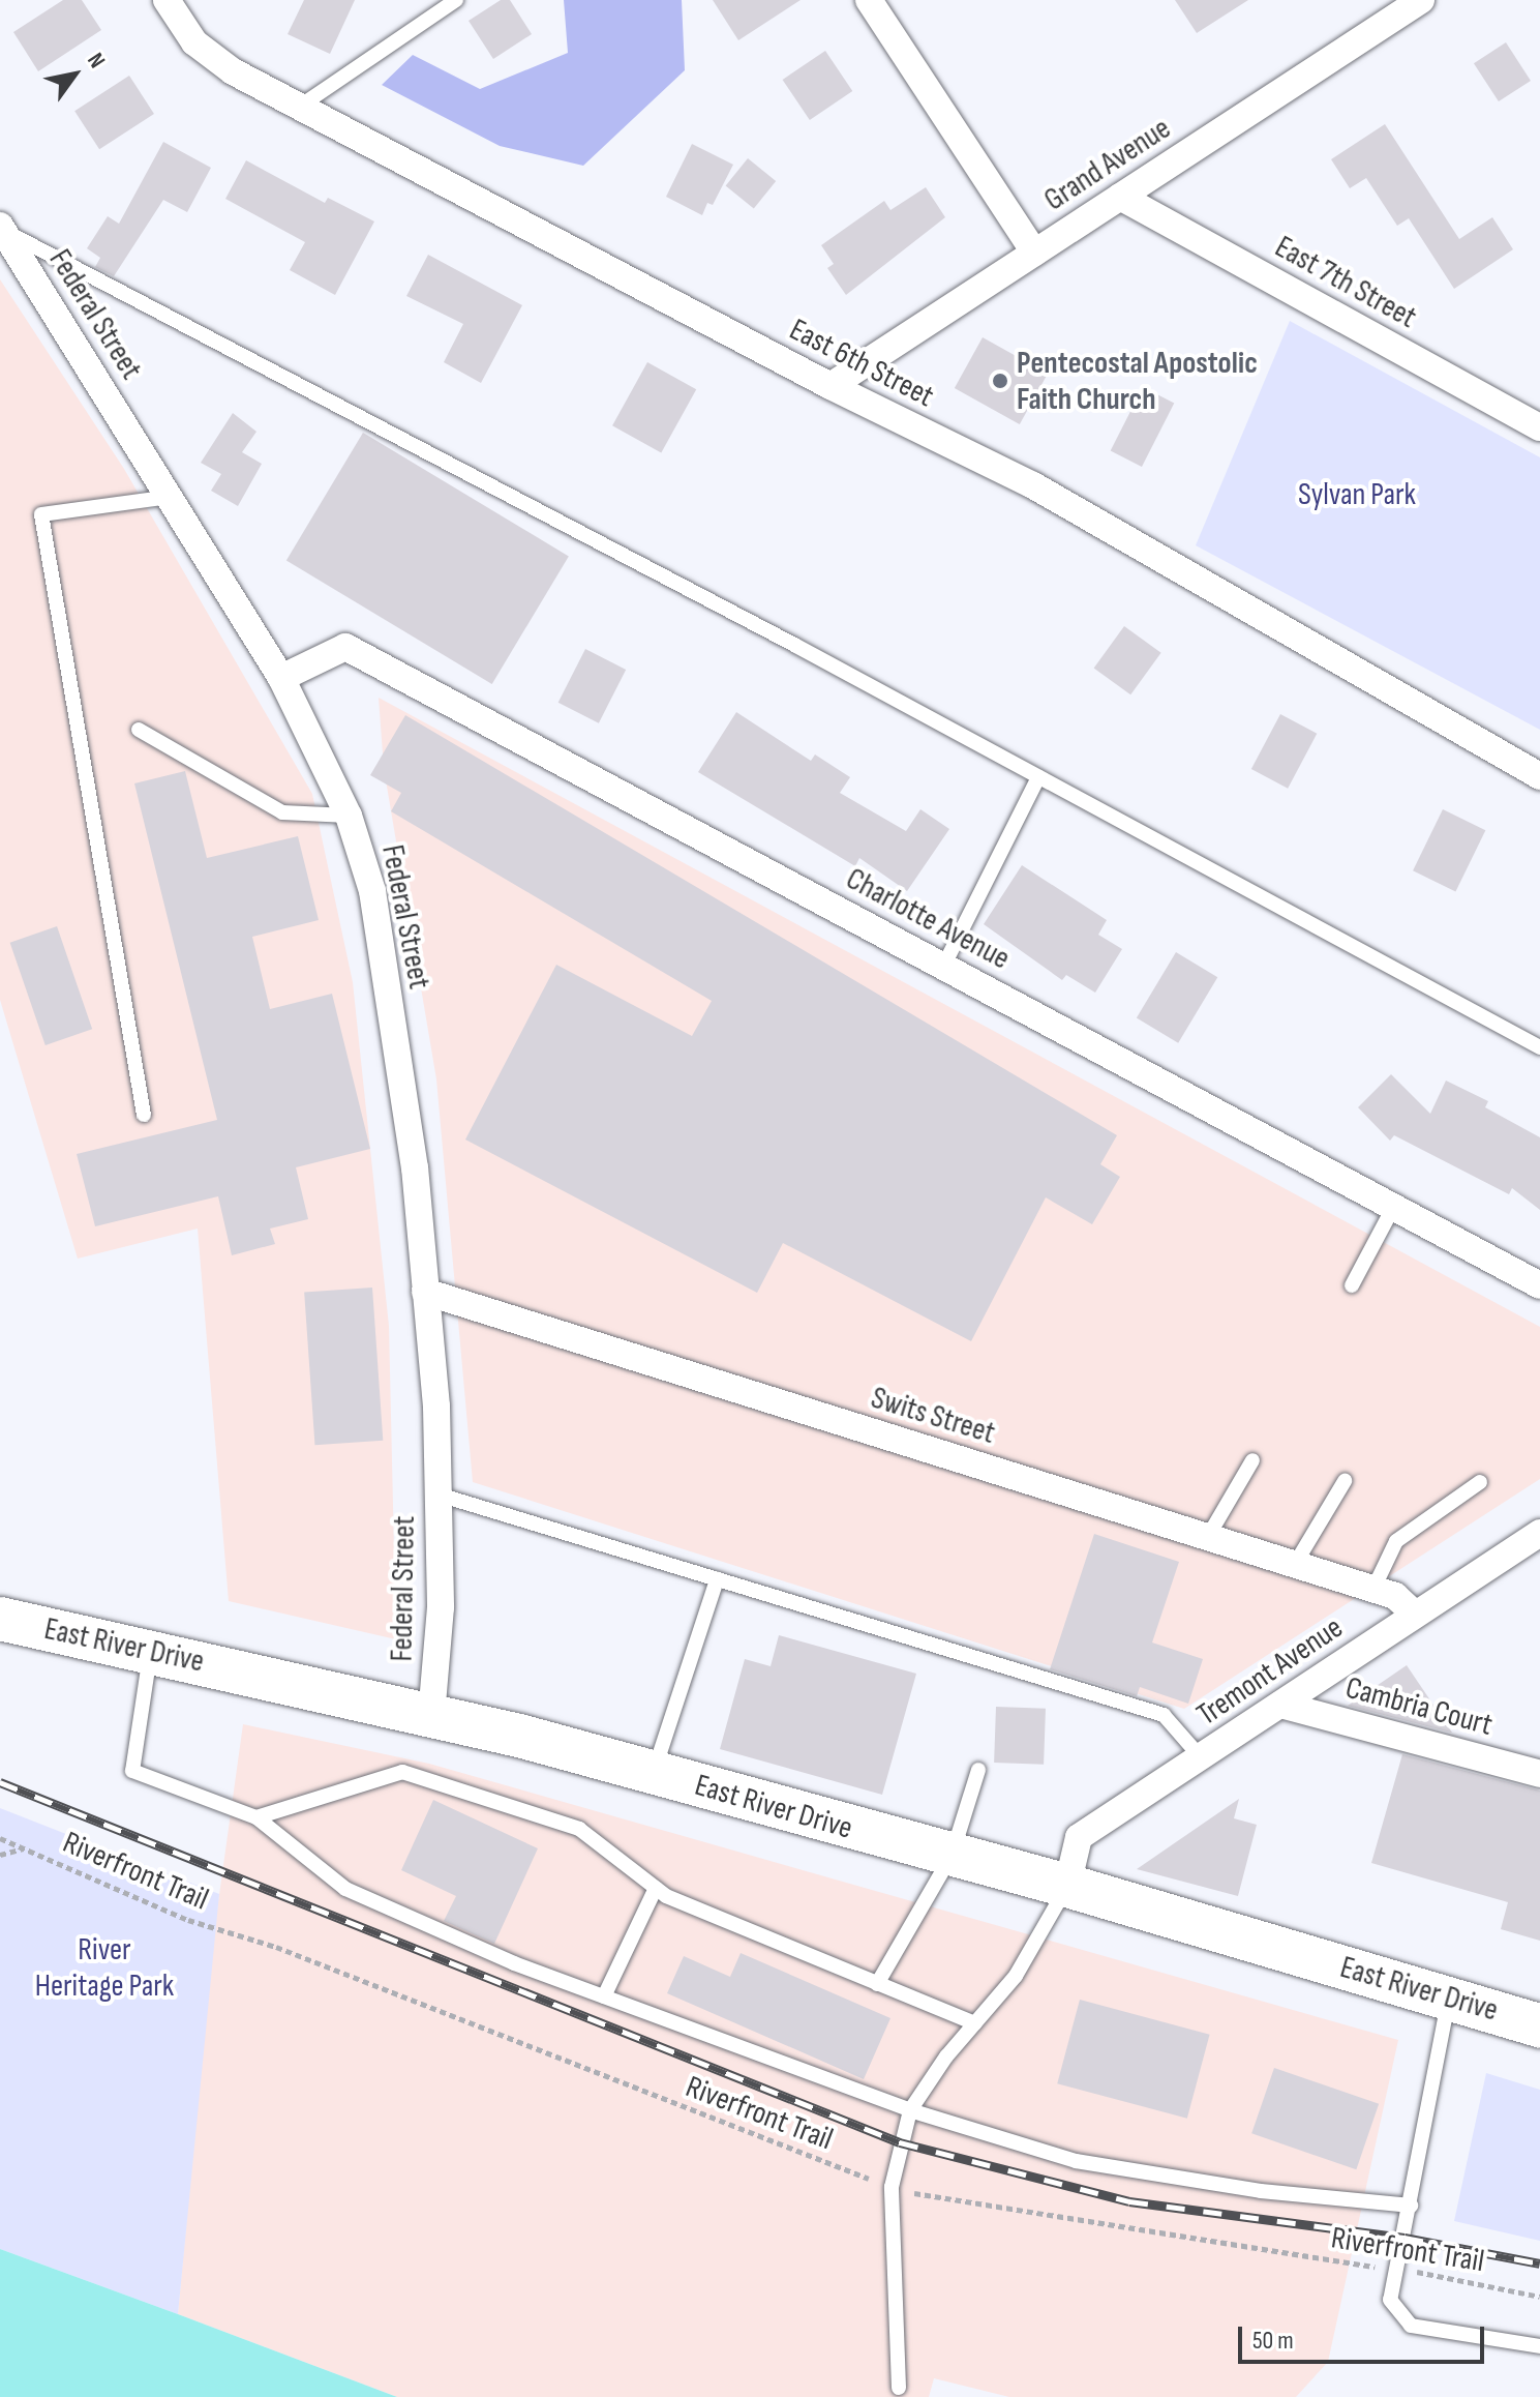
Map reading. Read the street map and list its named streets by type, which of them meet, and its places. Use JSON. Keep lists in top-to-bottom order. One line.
{"streets":{"main road":["East River Drive"],"street":["Grand Avenue","East 7th Street","Federal Street","East 6th Street","Charlotte Avenue","Swits Street","Tremont Avenue","Cambria Court"],"path":["Riverfront Trail"]},"crossings":[["Grand Avenue","East 7th Street"],["Grand Avenue","East 6th Street"],["Federal Street","Charlotte Avenue"],["Federal Street","Swits Street"],["Federal Street","East River Drive"],["Swits Street","Tremont Avenue"],["East River Drive","Tremont Avenue"],["Tremont Avenue","Cambria Court"]],"parks":["Sylvan Park","River Heritage Park"],"places":["Pentecostal Apostolic Faith Church"],"scale_bar":"50 m","north":"top right"}
